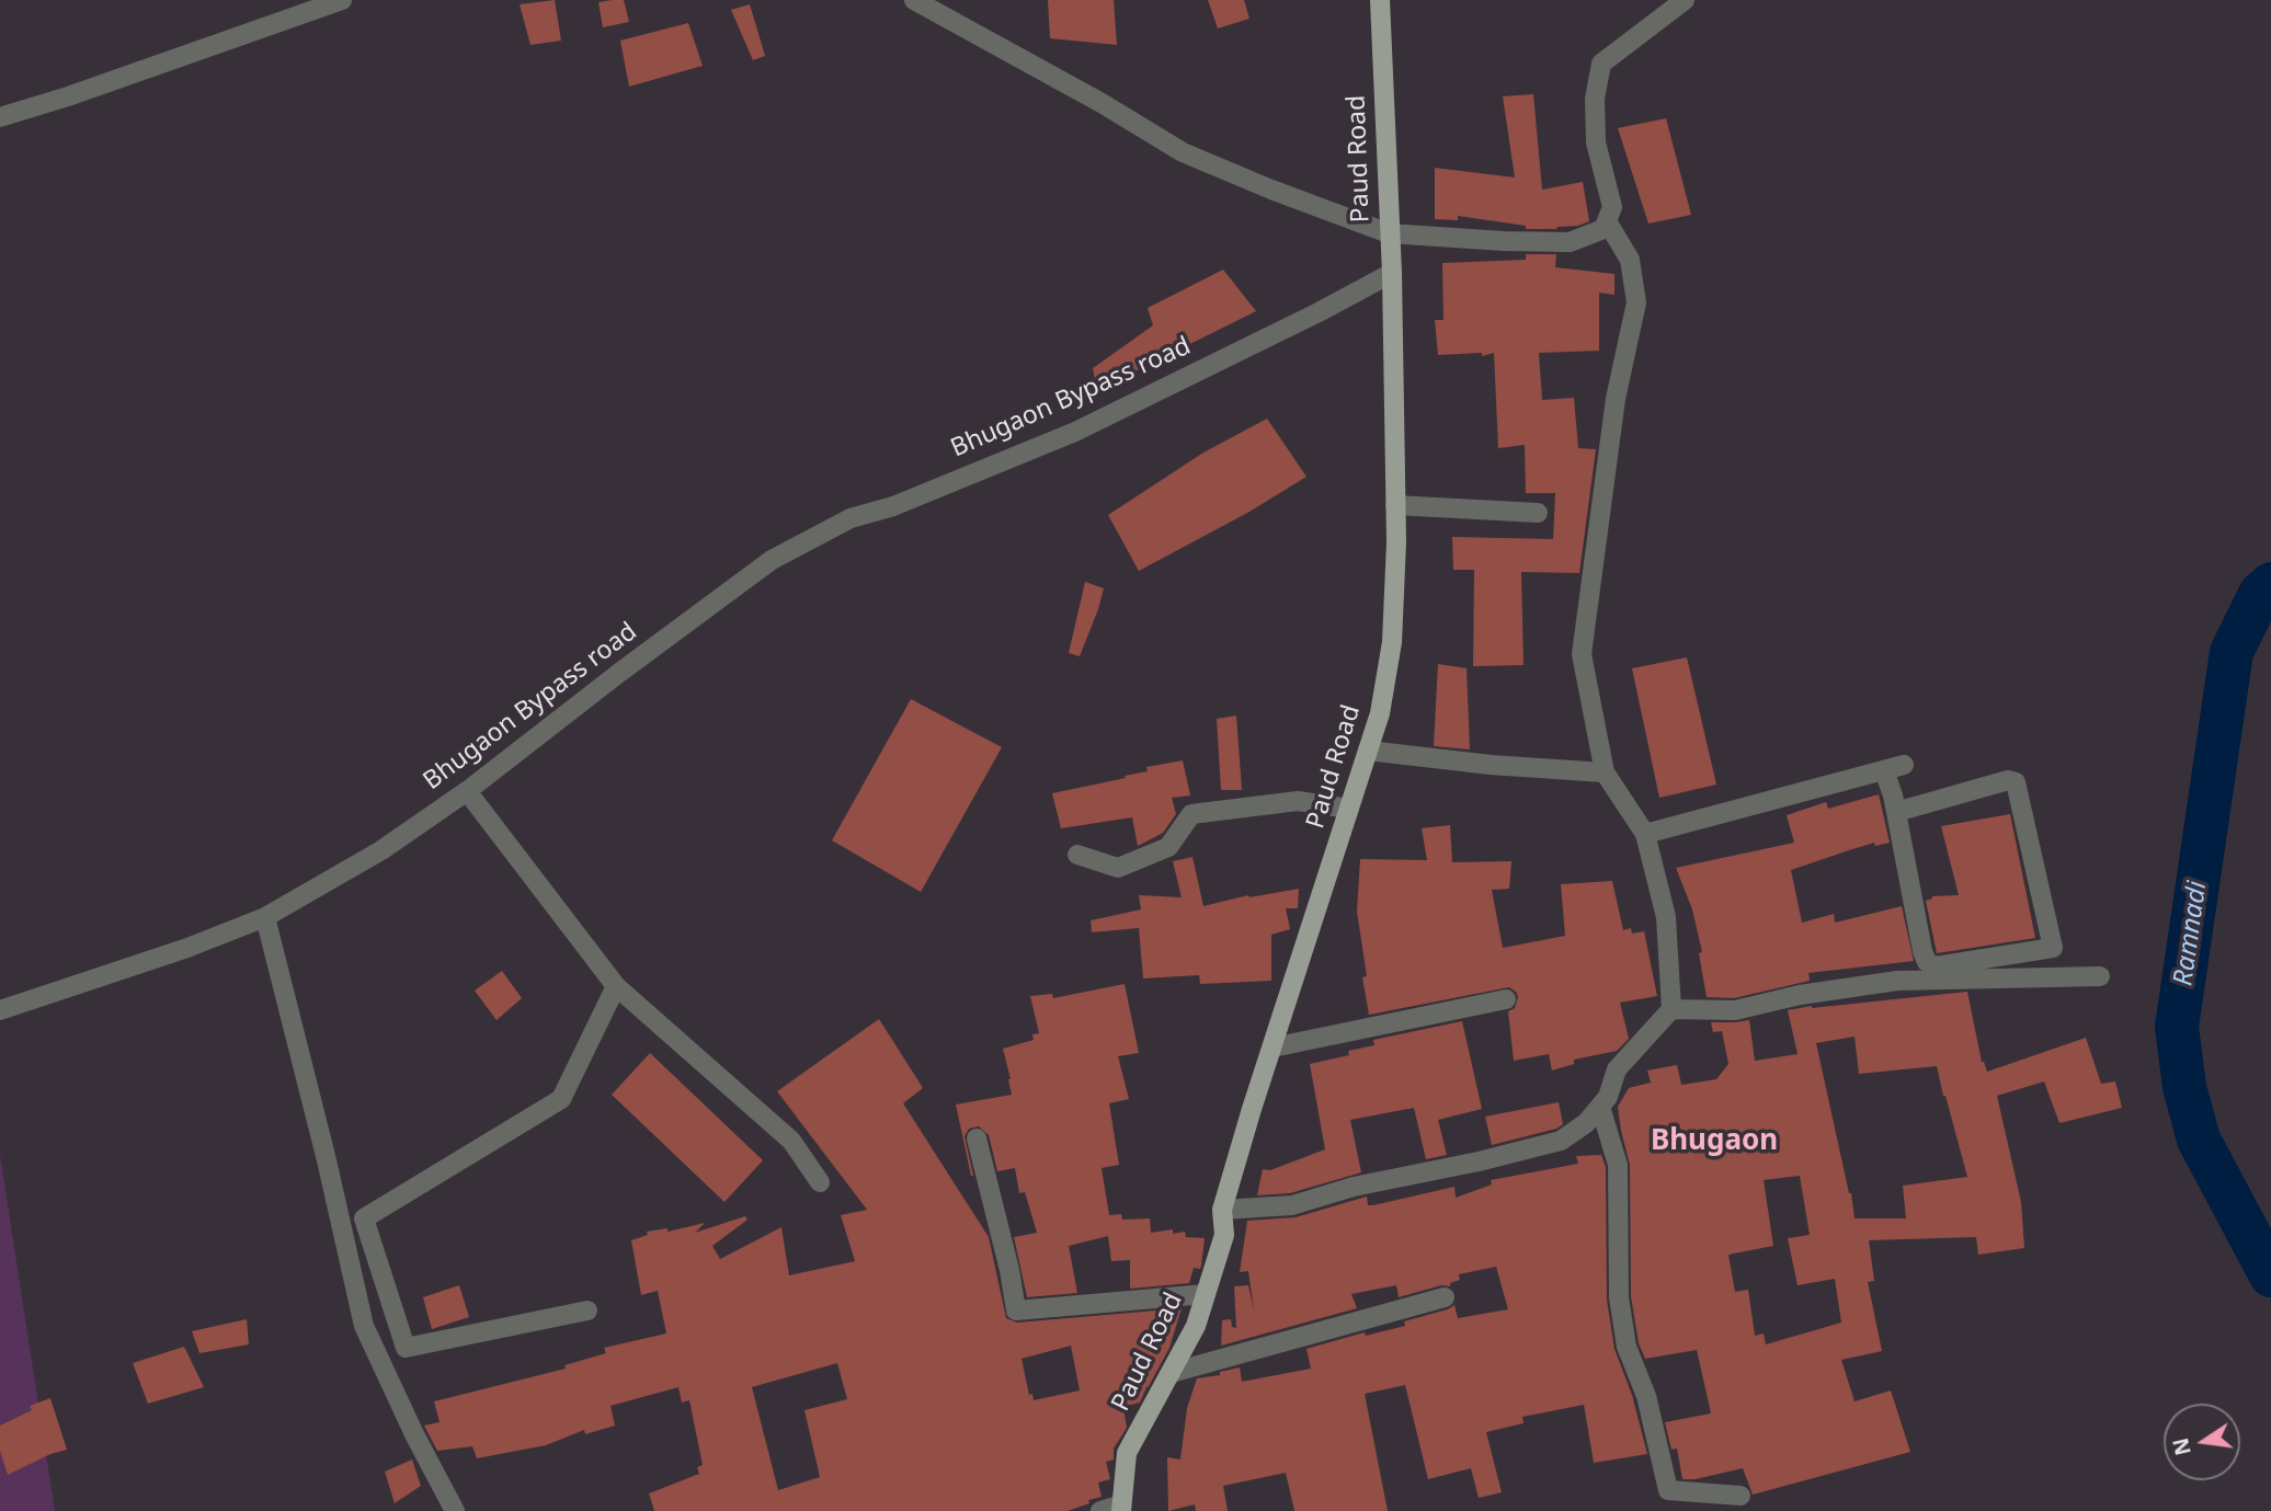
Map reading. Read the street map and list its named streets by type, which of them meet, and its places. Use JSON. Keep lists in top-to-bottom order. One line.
{"streets":{"main road":["Paud Road"],"street":["Bhugaon Bypass road"]},"crossings":[["Paud Road","Bhugaon Bypass road"]],"districts":["Bhugaon"],"water":["Ramnadi"],"north":"left"}
